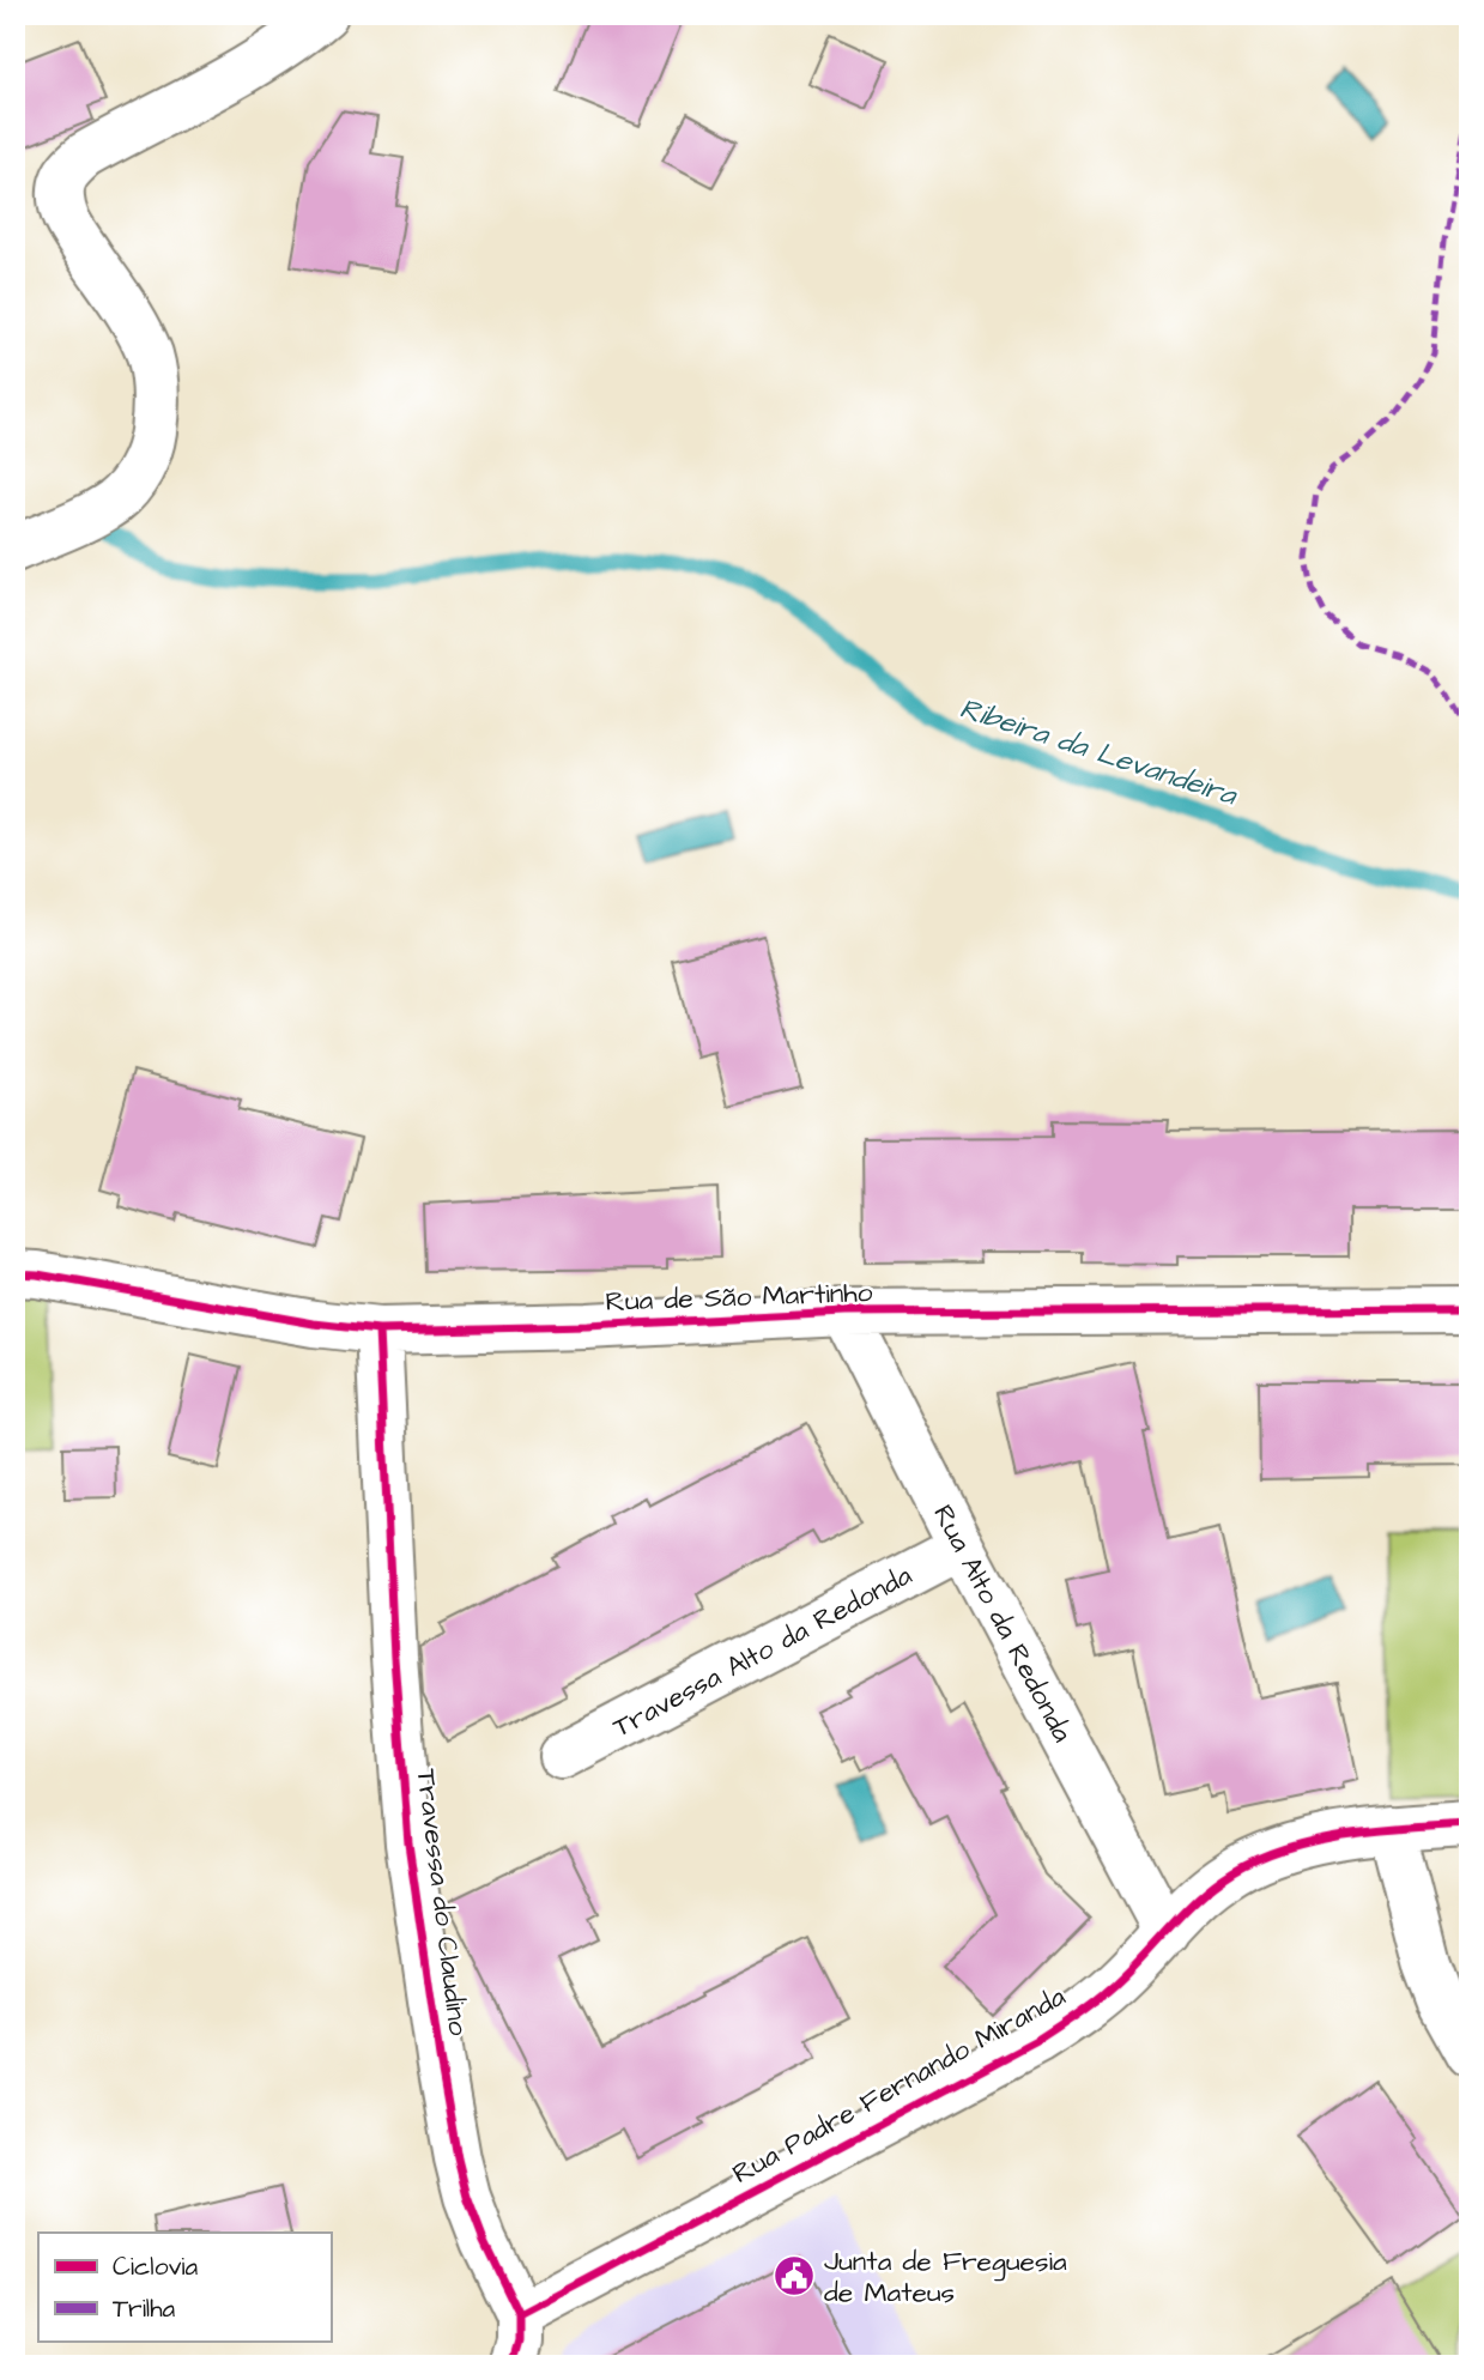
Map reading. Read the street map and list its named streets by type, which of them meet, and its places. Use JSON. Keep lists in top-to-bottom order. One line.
{"streets":{"street":["Rua de São Martinho","Rua Alto da Redonda","Travessa Alto da Redonda","Travessa do Claudino","Rua Padre Fernando Miranda"]},"crossings":[["Rua de São Martinho","Rua Alto da Redonda"],["Rua de São Martinho","Travessa do Claudino"],["Rua Alto da Redonda","Travessa Alto da Redonda"],["Rua Alto da Redonda","Rua Padre Fernando Miranda"],["Travessa do Claudino","Rua Padre Fernando Miranda"]],"water":["Ribeira da Levandeira"],"places":{"public building":["Junta de Freguesia de Mateus"]},"legend":["Ciclovia","Trilha"]}
